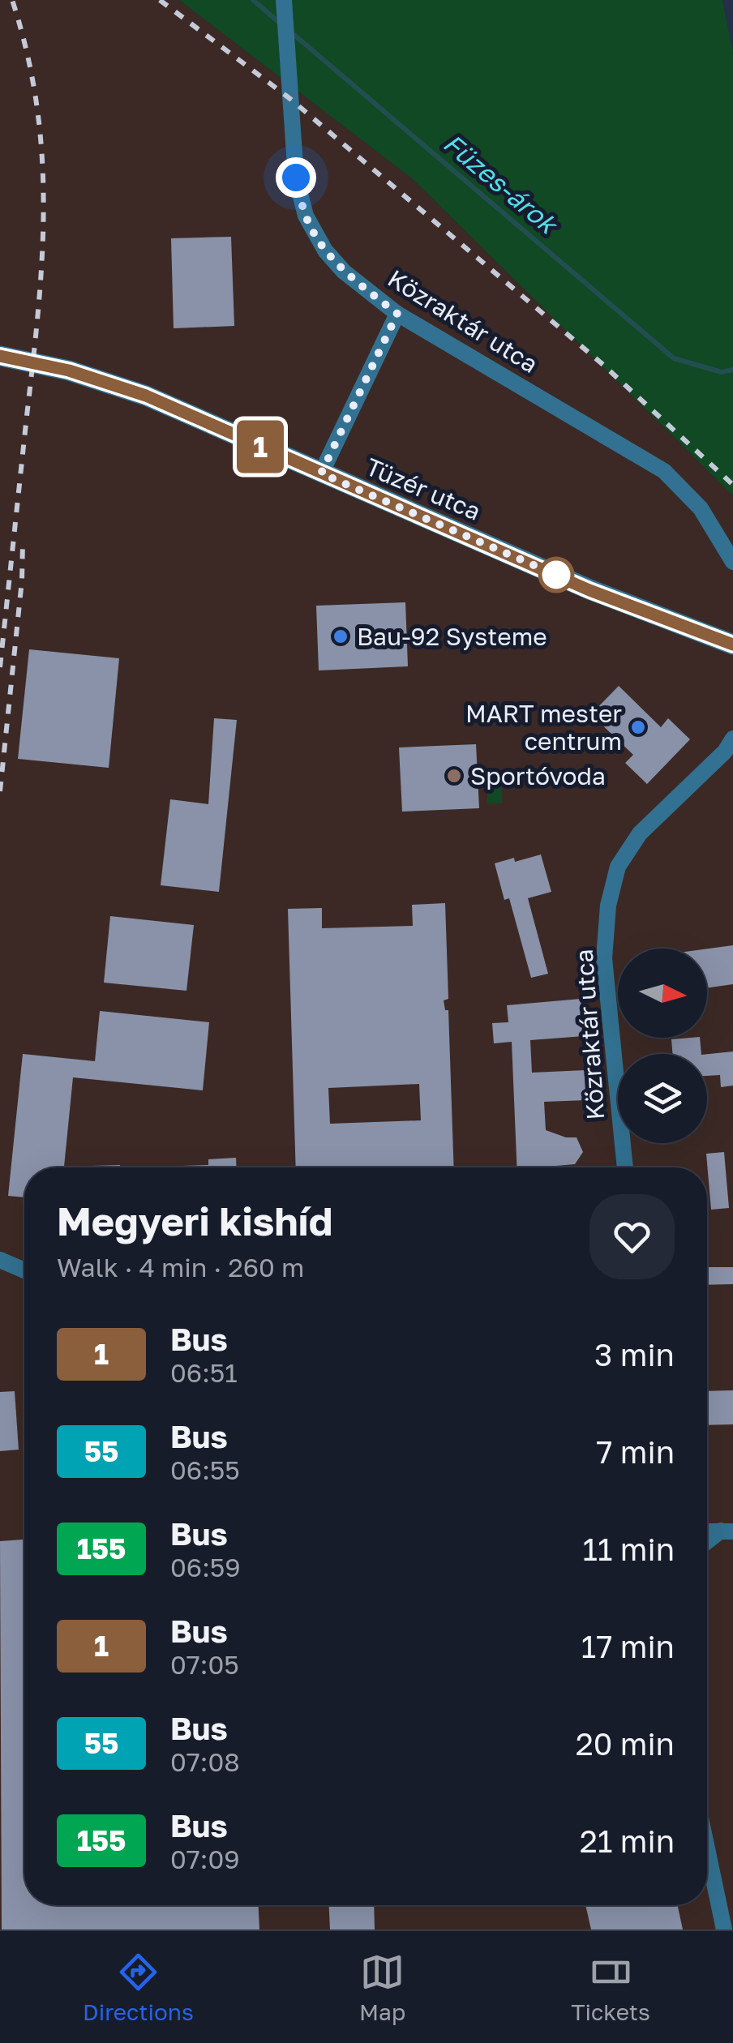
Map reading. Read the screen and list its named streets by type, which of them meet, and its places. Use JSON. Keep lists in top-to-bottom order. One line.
{"streets":{"street":["Közraktár utca","Tüzér utca"]},"water":["Füzes-árok"],"places":["Bau-92 Systeme","MART mester centrum","Sportóvoda"],"lines":["bus line 1"],"north":"right","page":{"on_map":"1","heading":["Megyeri kishíd","Walk · 4 min · 260 m"],"list":[{"mark":"1","name":"Bus","note":"06:51","value":"3 min"},{"mark":"55","name":"Bus","note":"06:55","value":"7 min"},{"mark":"155","name":"Bus","note":"06:59","value":"11 min"},{"mark":"1","name":"Bus","note":"07:05","value":"17 min"},{"mark":"55","name":"Bus","note":"07:08","value":"20 min"},{"mark":"155","name":"Bus","note":"07:09","value":"21 min"}],"tabs":["Directions","Map","Tickets"]}}
